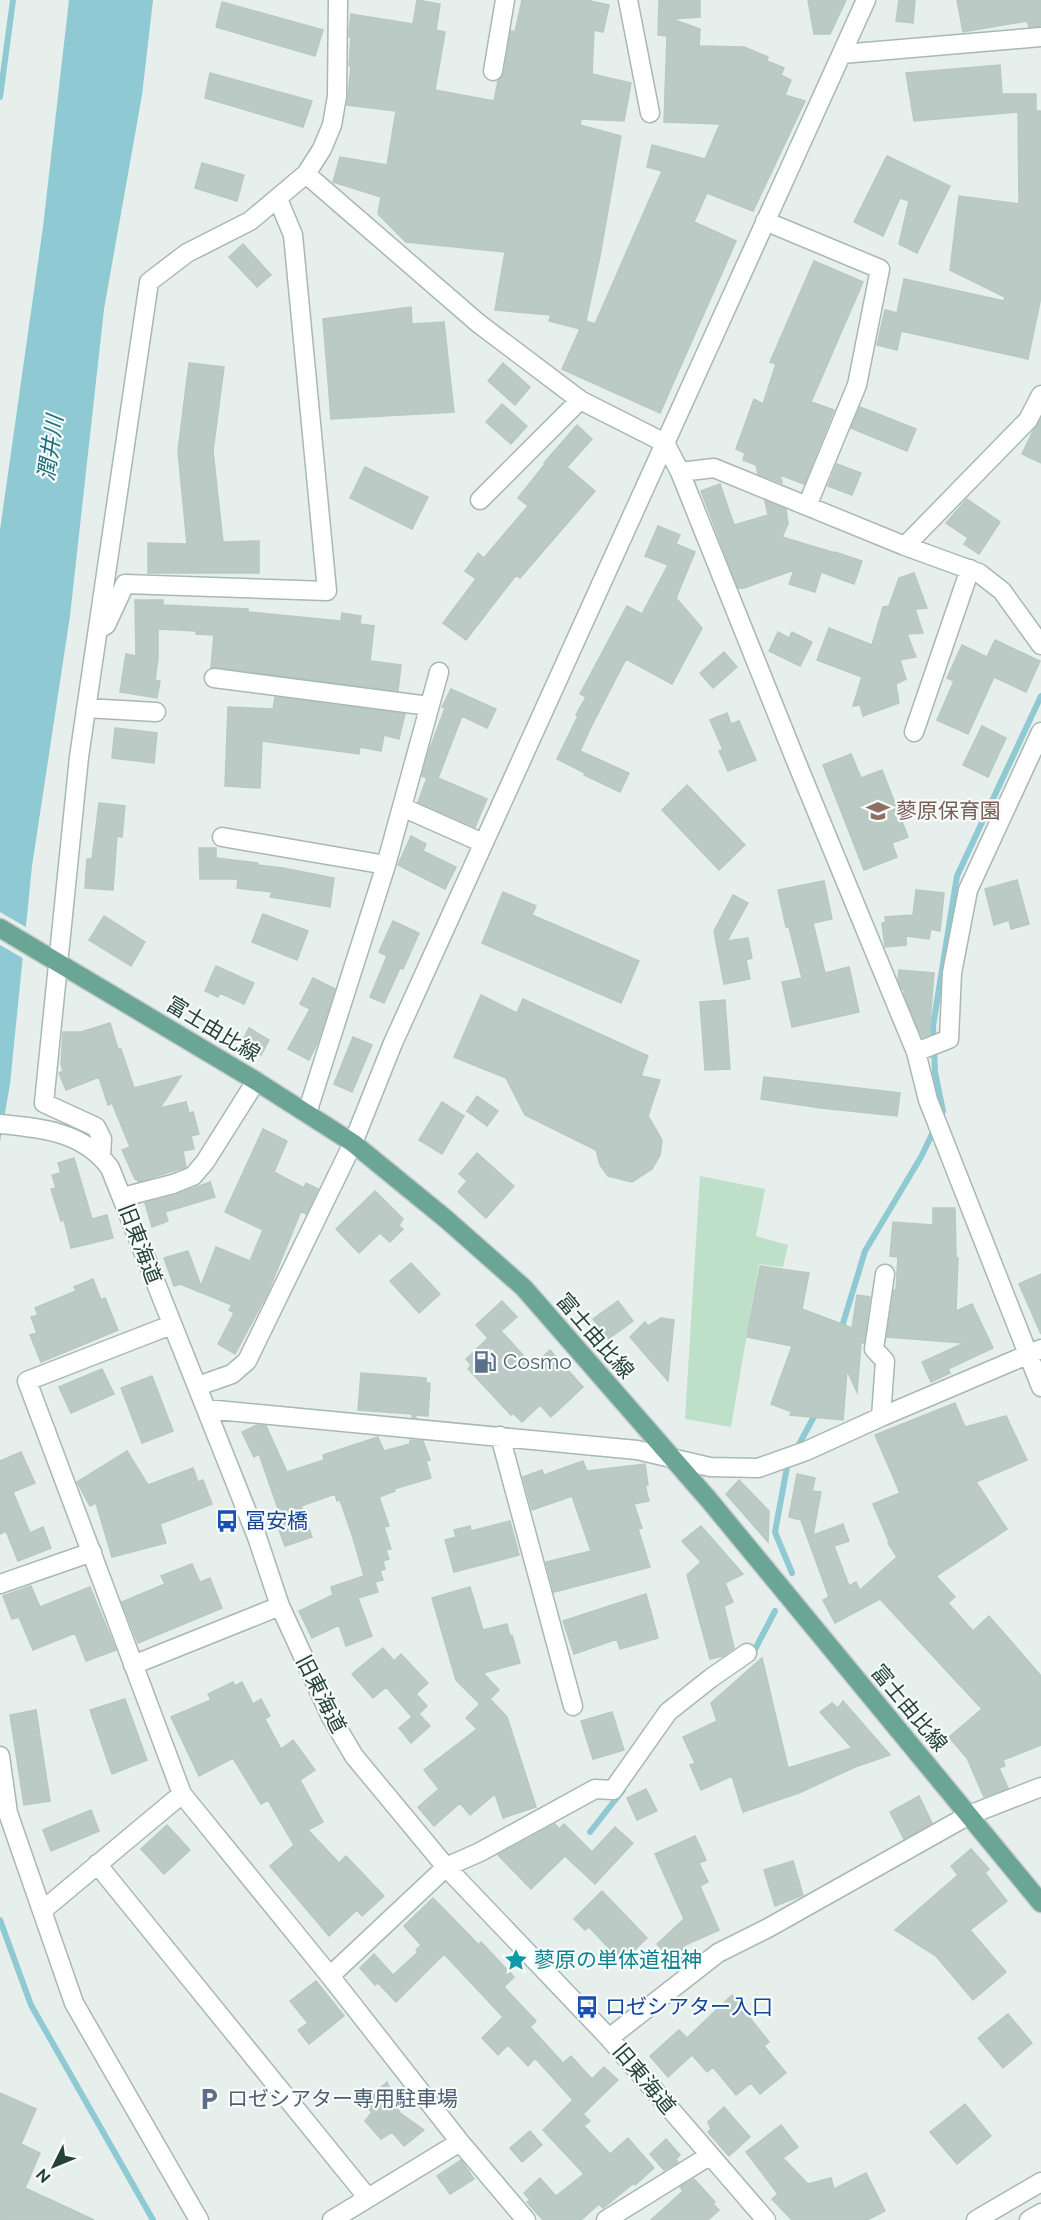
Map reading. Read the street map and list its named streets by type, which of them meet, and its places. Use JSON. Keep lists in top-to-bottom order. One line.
{"streets":{"main road":["富士由比線"],"street":["旧東海道"]},"water":["潤井川"],"places":{"school or university":["蓼原保育園"],"fuel station":["Cosmo"],"bus stop":["冨安橋","ロゼシアター入口"],"place":["蓼原の単体道祖神"],"parking":["ロゼシアター専用駐車場"]},"north":"bottom left"}
